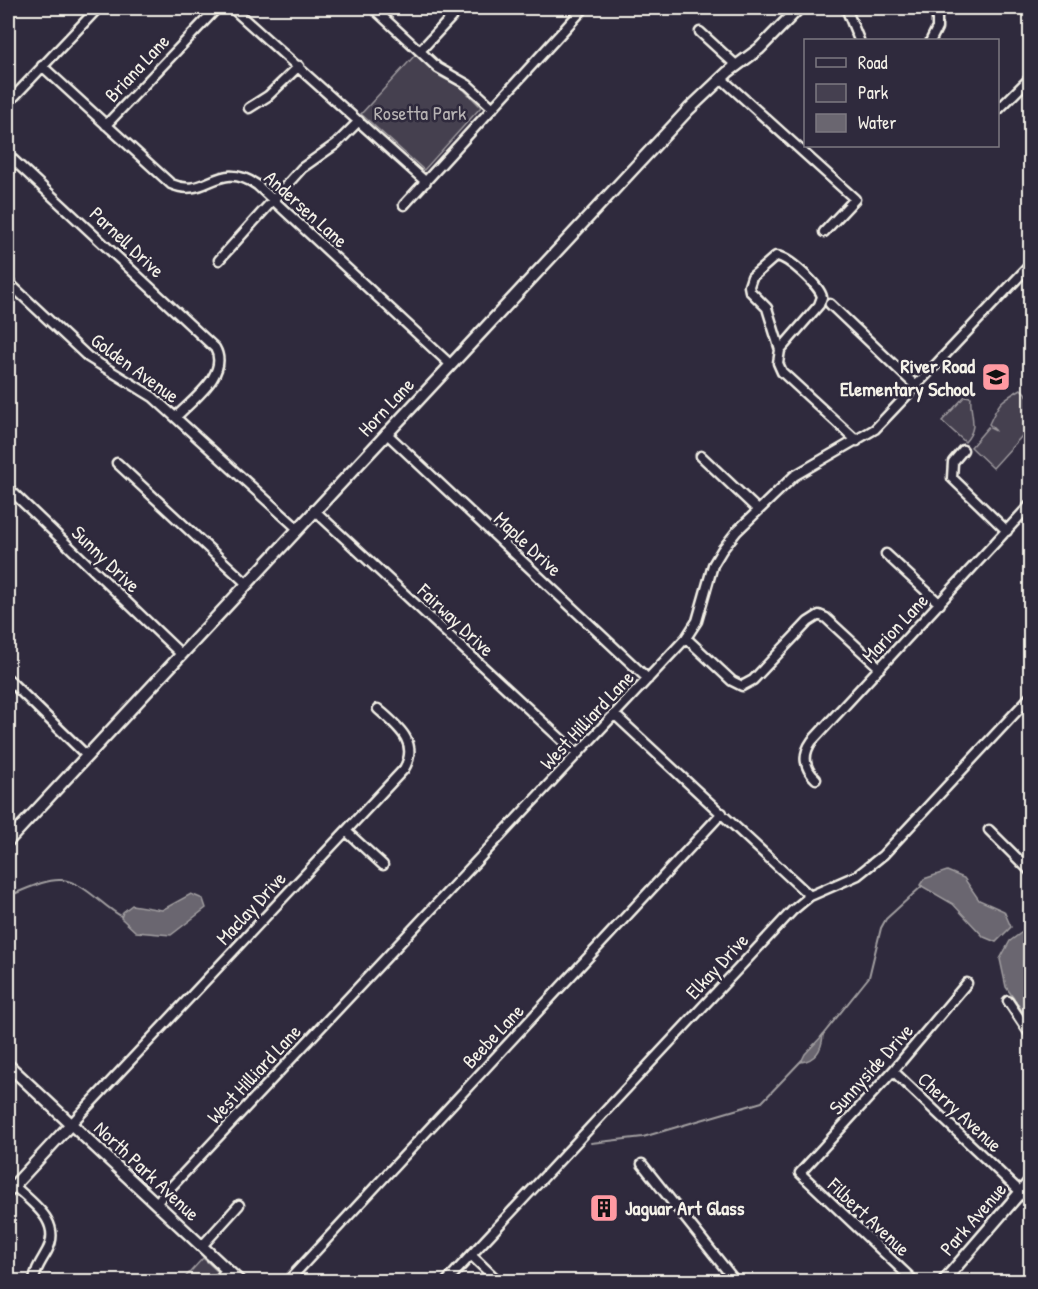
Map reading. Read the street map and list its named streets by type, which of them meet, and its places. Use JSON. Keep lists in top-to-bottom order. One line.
{"streets":{"street":["Briana Lane","Andersen Lane","Parnell Drive","Golden Avenue","Horn Lane","Maple Drive","Sunny Drive","Fairway Drive","Marion Lane","West Hilliard Lane","Maclay Drive","Elkay Drive","Beebe Lane","Sunnyside Drive","Cherry Avenue","North Park Avenue","Filbert Avenue","Park Avenue"]},"crossings":[["Briana Lane","Andersen Lane"],["Andersen Lane","Horn Lane"],["Parnell Drive","Golden Avenue"],["Golden Avenue","Horn Lane"],["Horn Lane","Maple Drive"],["Horn Lane","Sunny Drive"],["Horn Lane","Fairway Drive"],["Maple Drive","West Hilliard Lane"],["Fairway Drive","West Hilliard Lane"],["West Hilliard Lane","North Park Avenue"],["Maclay Drive","North Park Avenue"],["Sunnyside Drive","Cherry Avenue"],["Sunnyside Drive","Filbert Avenue"],["Cherry Avenue","Park Avenue"]],"parks":["Rosetta Park"],"places":{"school or university":["River Road Elementary School"],"building":["Jaguar Art Glass"]},"legend":["Road","Park","Water"]}
